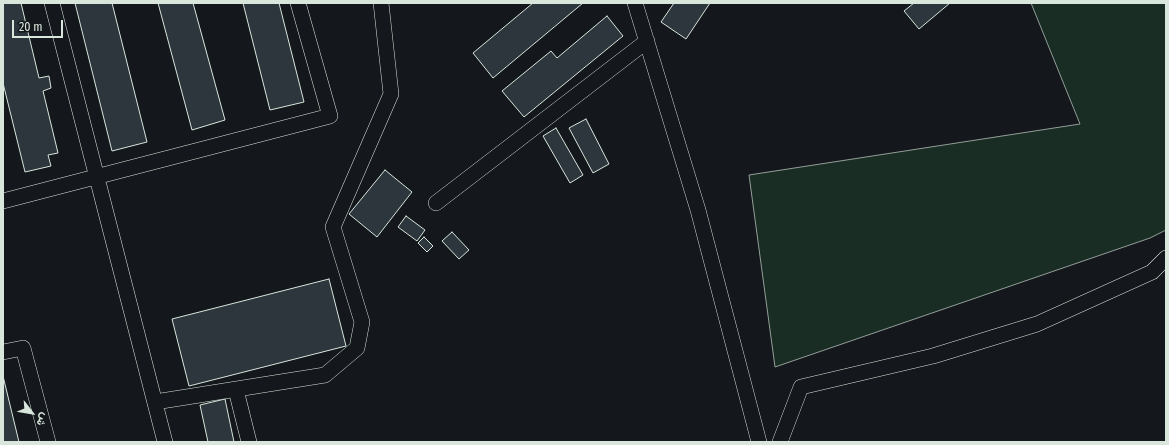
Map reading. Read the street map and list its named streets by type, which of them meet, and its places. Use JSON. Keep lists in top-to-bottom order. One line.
{"scale_bar":"20 m","north":"bottom right"}
